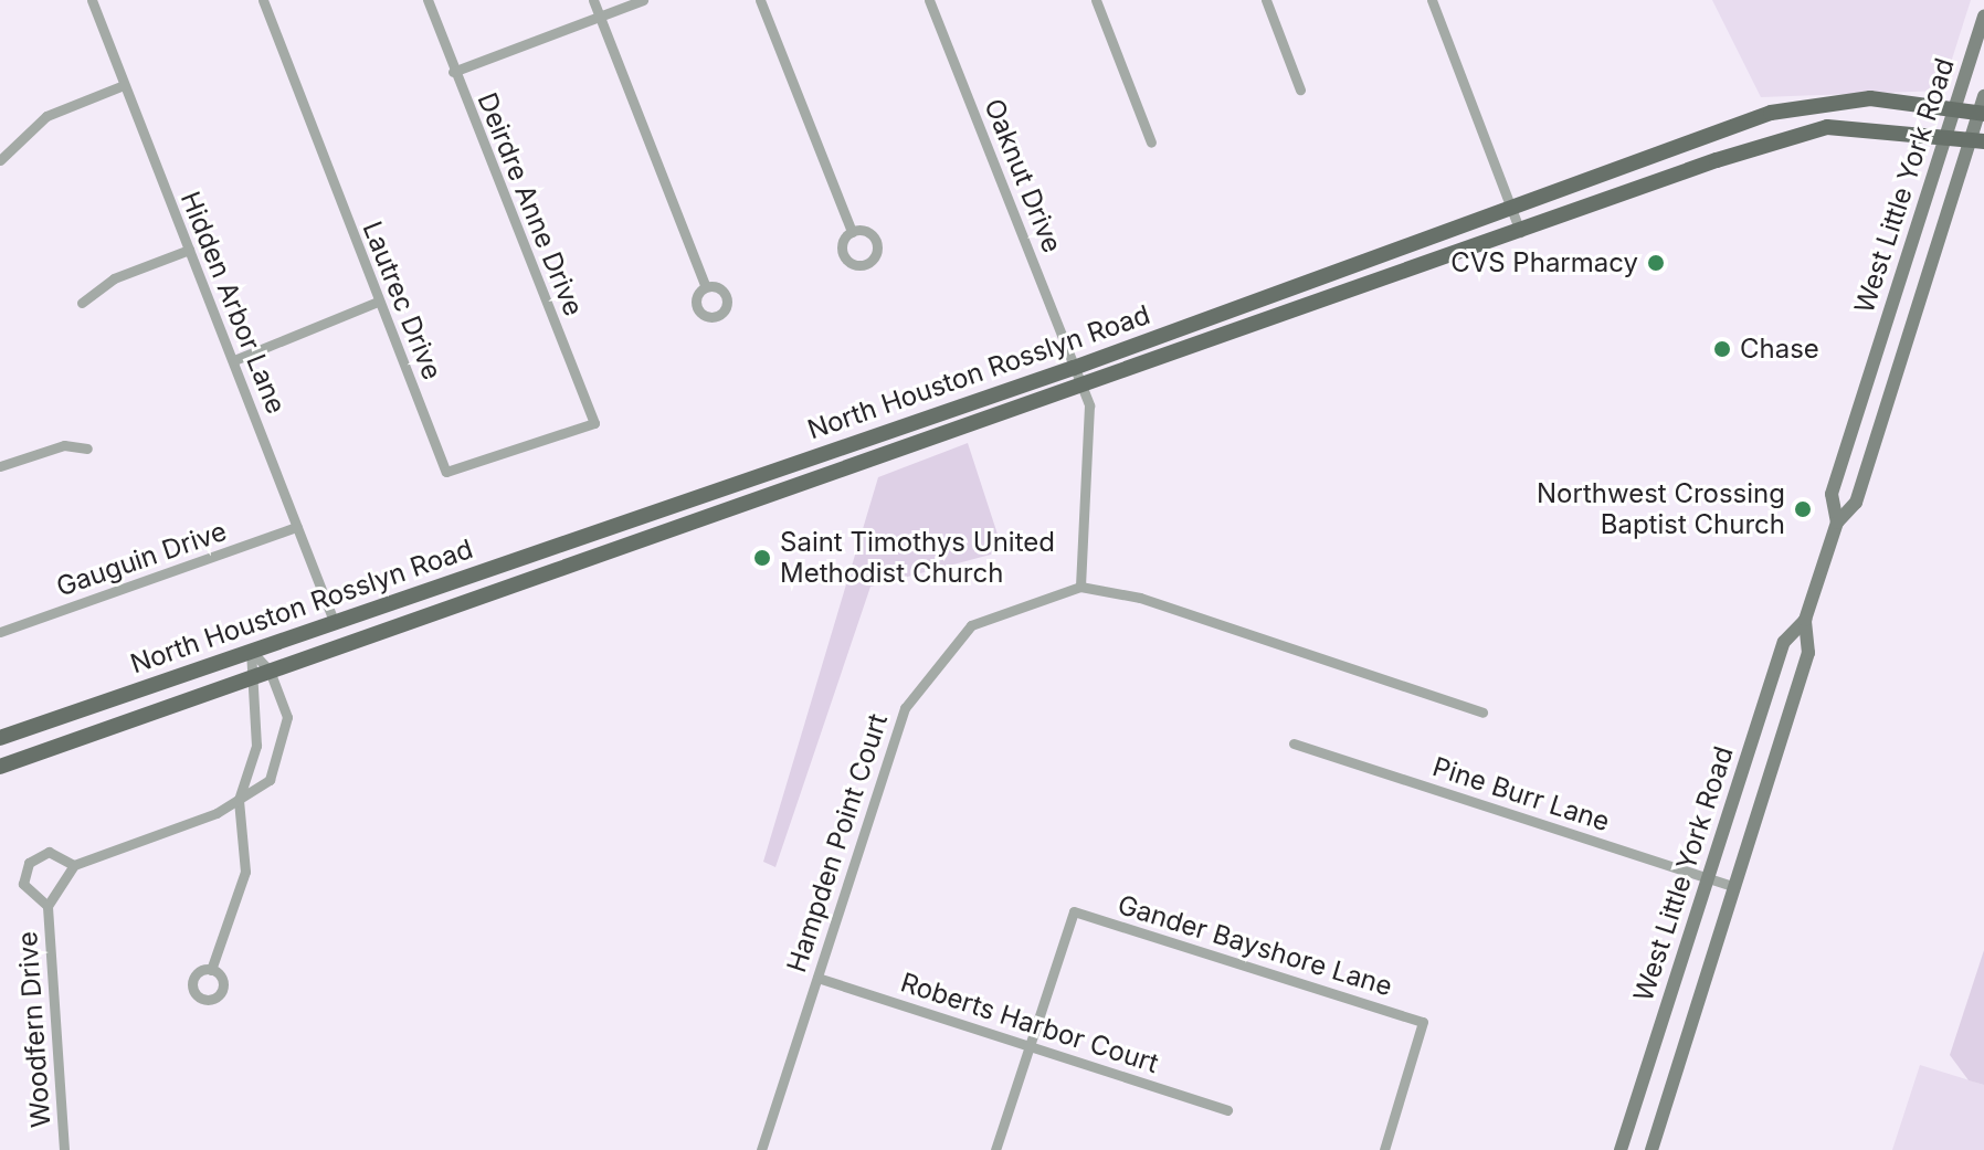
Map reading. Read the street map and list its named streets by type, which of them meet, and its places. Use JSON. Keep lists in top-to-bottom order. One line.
{"streets":{"main road":["West Little York Road","North Houston Rosslyn Road"],"street":["Oaknut Drive","Deirdre Anne Drive","Lautrec Drive","Hidden Arbor Lane","Gauguin Drive","Pine Burr Lane","Hampden Point Court","Gander Bayshore Lane","Roberts Harbor Court","Woodfern Drive"]},"crossings":[["Oaknut Drive","North Houston Rosslyn Road"],["Oaknut Drive","Hampden Point Court"],["West Little York Road","North Houston Rosslyn Road"],["West Little York Road","Pine Burr Lane"],["Deirdre Anne Drive","Lautrec Drive"],["Hidden Arbor Lane","North Houston Rosslyn Road"],["Hidden Arbor Lane","Gauguin Drive"],["Hampden Point Court","Roberts Harbor Court"],["Gander Bayshore Lane","Roberts Harbor Court"]],"places":["CVS Pharmacy","Chase","Northwest Crossing Baptist Church","Saint Timothys United Methodist Church"]}
